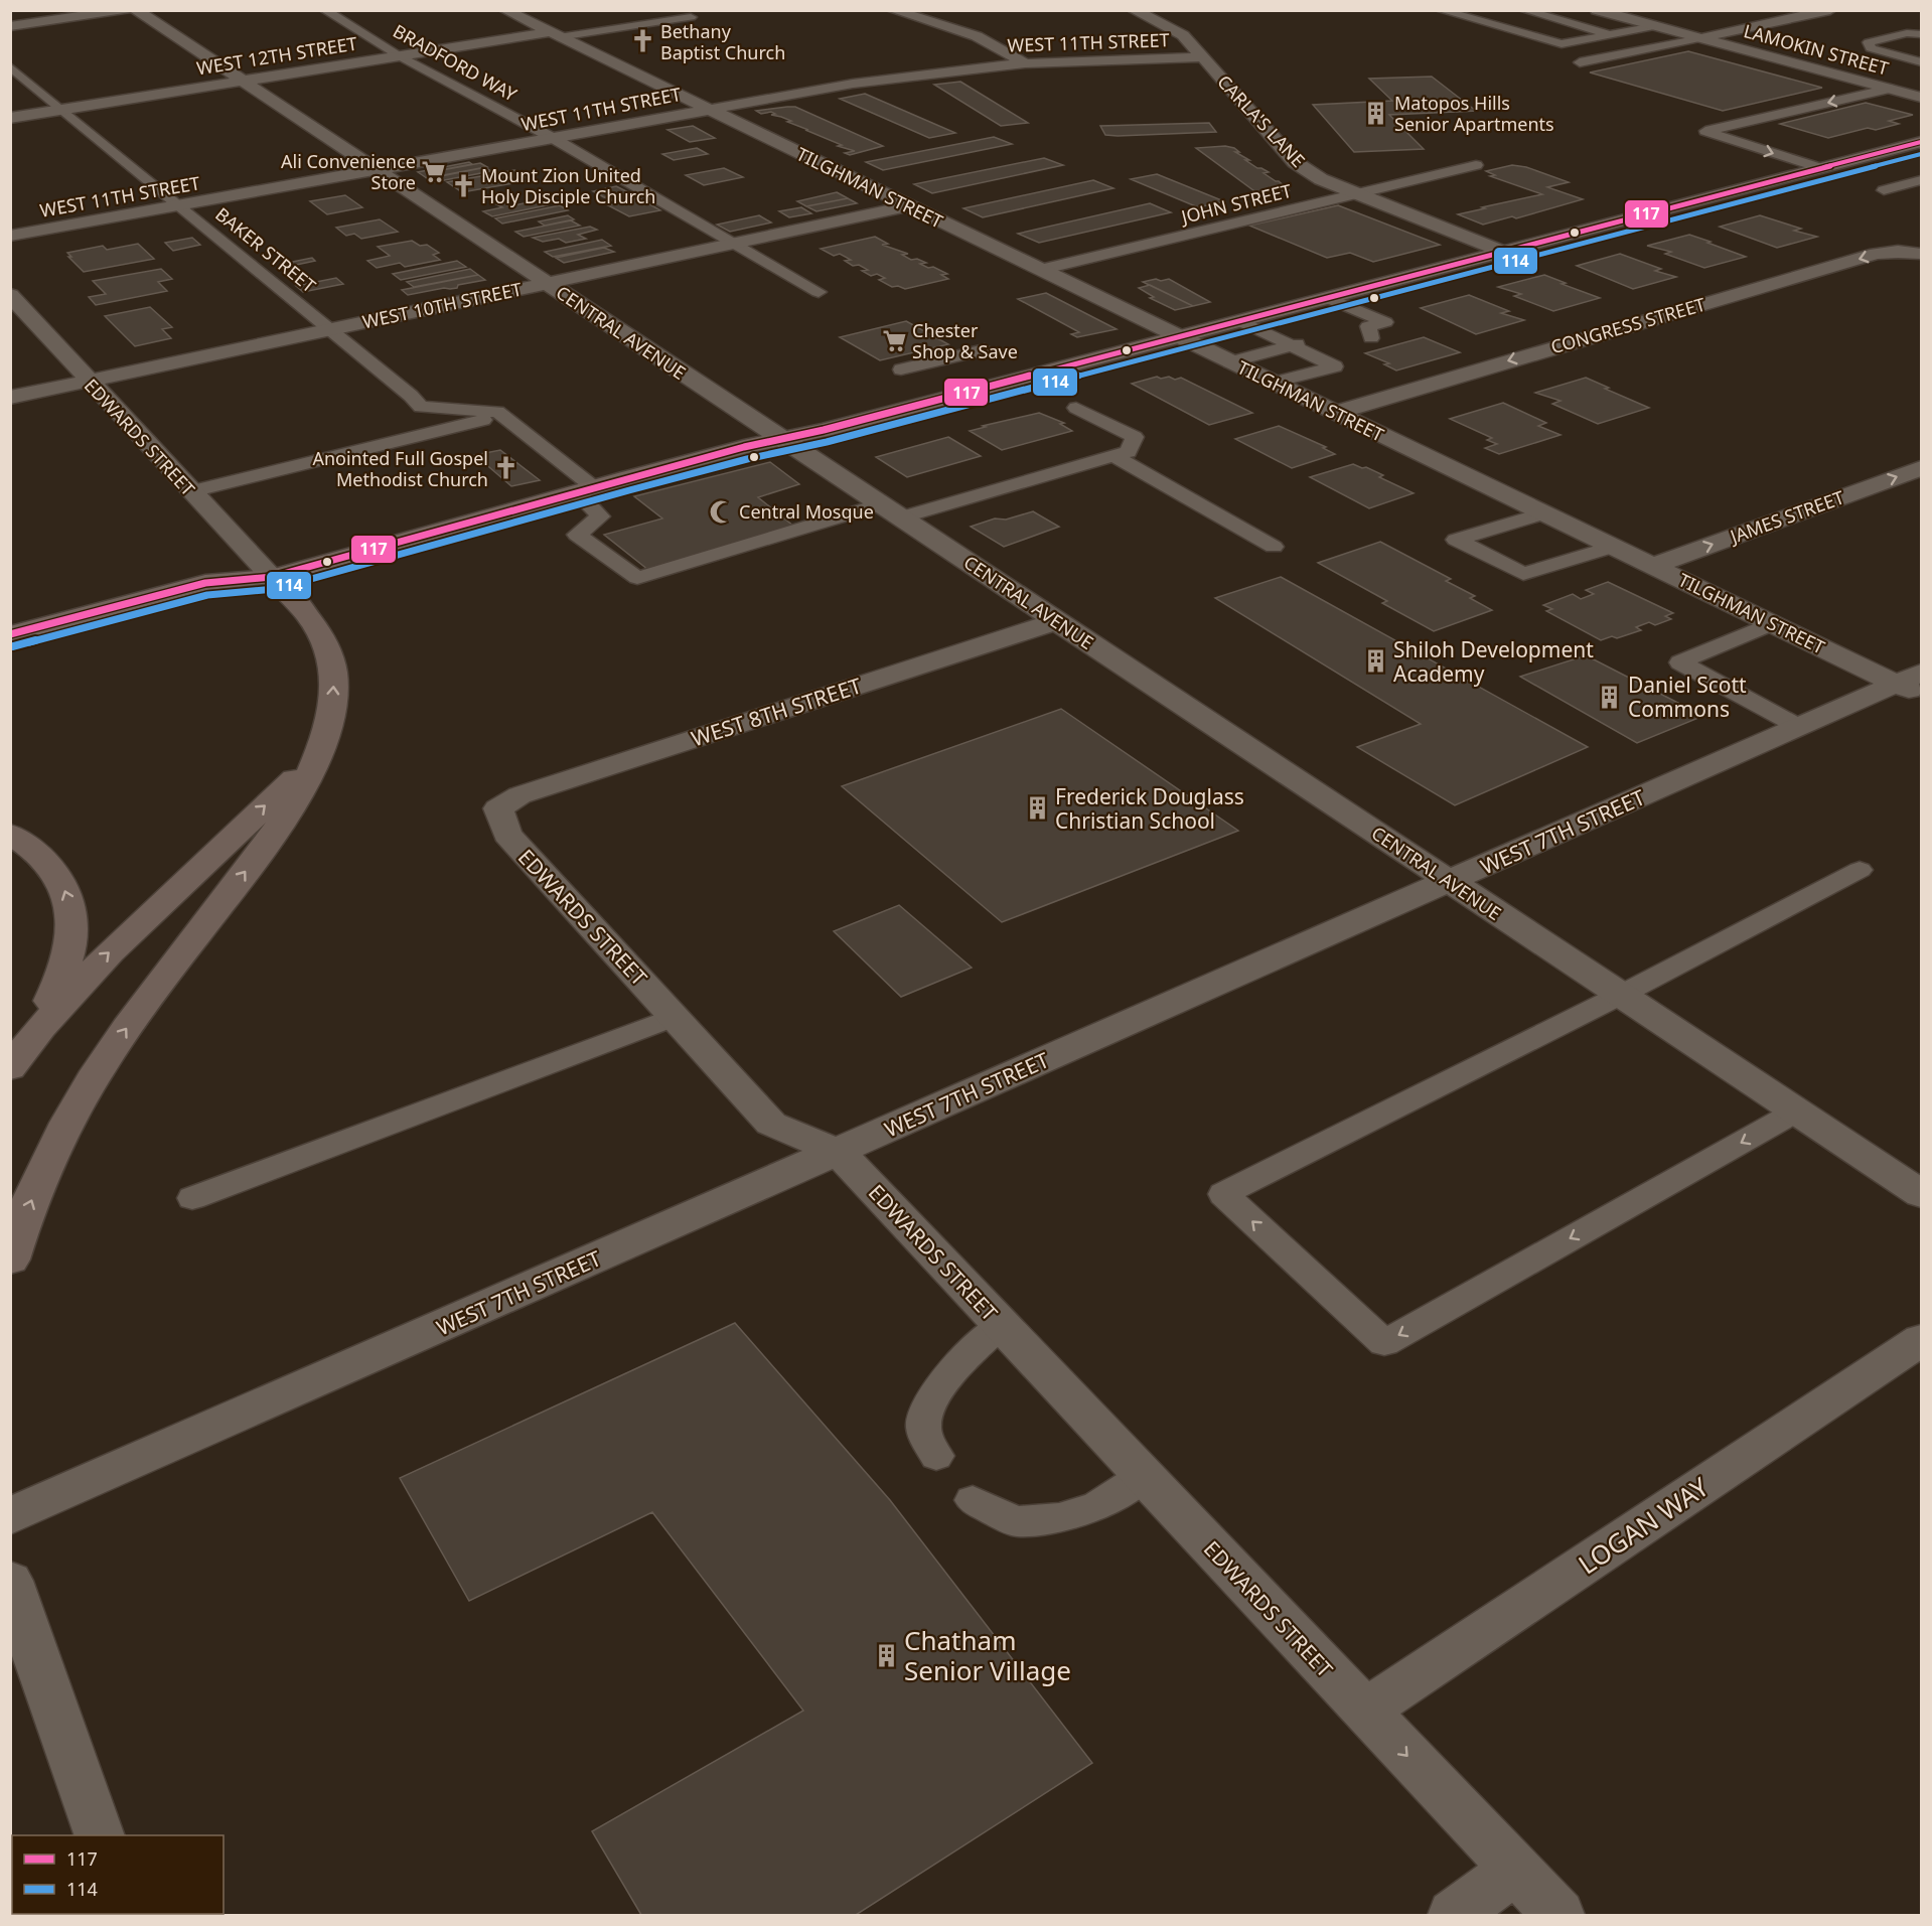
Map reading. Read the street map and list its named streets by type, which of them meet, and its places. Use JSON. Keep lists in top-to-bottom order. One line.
{"streets":{"street":["WEST 11TH STREET","LAMOKIN STREET","WEST 12TH STREET","CARLA'S LANE","TILGHMAN STREET","WEST 10TH STREET","CONGRESS STREET","CENTRAL AVENUE","EDWARDS STREET","JAMES STREET","WEST 8TH STREET","WEST 7TH STREET","LOGAN WAY"],"lane":["BRADFORD WAY","JOHN STREET","BAKER STREET"]},"crossings":[["WEST 11TH STREET","BRADFORD WAY"],["WEST 11TH STREET","CARLA'S LANE"],["WEST 11TH STREET","TILGHMAN STREET"],["WEST 11TH STREET","BAKER STREET"],["WEST 11TH STREET","CENTRAL AVENUE"],["WEST 12TH STREET","BRADFORD WAY"],["WEST 12TH STREET","TILGHMAN STREET"],["WEST 12TH STREET","BAKER STREET"],["WEST 12TH STREET","CENTRAL AVENUE"],["BRADFORD WAY","WEST 10TH STREET"],["CARLA'S LANE","JOHN STREET"],["TILGHMAN STREET","JOHN STREET"],["TILGHMAN STREET","WEST 10TH STREET"],["TILGHMAN STREET","CONGRESS STREET"],["TILGHMAN STREET","JAMES STREET"],["TILGHMAN STREET","WEST 7TH STREET"],["BAKER STREET","WEST 10TH STREET"],["WEST 10TH STREET","CENTRAL AVENUE"],["WEST 10TH STREET","EDWARDS STREET"],["CENTRAL AVENUE","WEST 8TH STREET"],["CENTRAL AVENUE","WEST 7TH STREET"],["EDWARDS STREET","WEST 8TH STREET"],["EDWARDS STREET","WEST 7TH STREET"],["EDWARDS STREET","LOGAN WAY"]],"one_way":["CONGRESS STREET","JAMES STREET"],"places":{"church":["Bethany Baptist Church","Mount Zion United Holy Disciple Church","Anointed Full Gospel Methodist Church"],"building":["Matopos Hills Senior Apartments","Shiloh Development Academy","Daniel Scott Commons","Frederick Douglass Christian School","Chatham Senior Village"],"supermarket":["Ali Convenience Store","Chester Shop & Save"],"mosque":["Central Mosque"]},"lines":["transit line 117","transit line 114"],"legend":["117","114"]}
